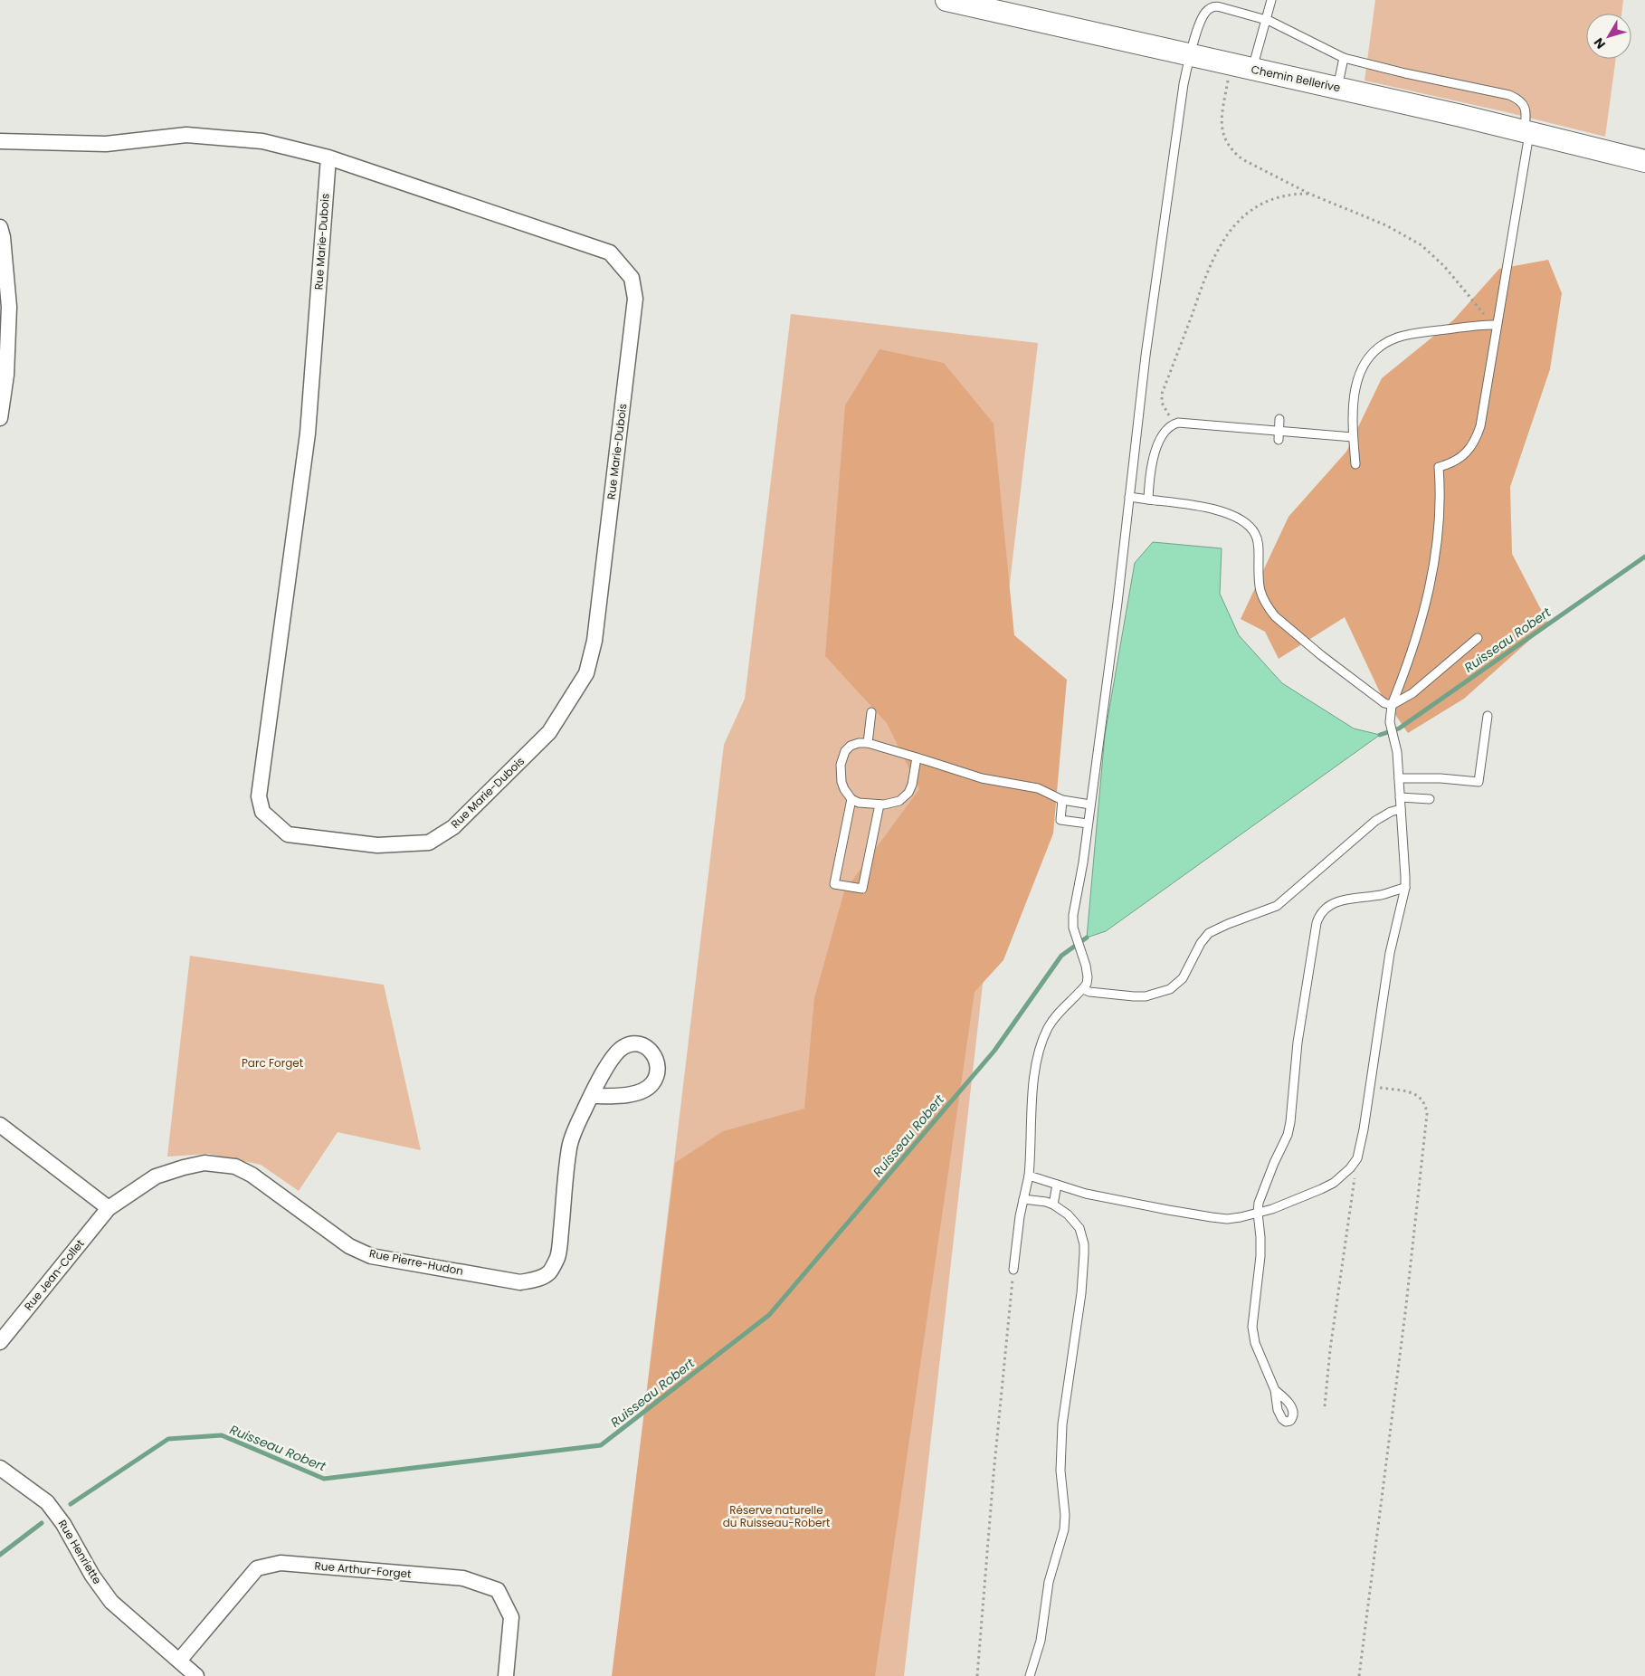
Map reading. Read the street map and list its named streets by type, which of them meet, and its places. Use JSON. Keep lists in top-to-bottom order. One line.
{"streets":{"street":["Chemin Bellerive","Rue Marie-Dubois","Rue Pierre-Hudon","Rue Jean-Collet","Rue Henriette","Rue Arthur-Forget"]},"crossings":[["Rue Pierre-Hudon","Rue Jean-Collet"],["Rue Henriette","Rue Arthur-Forget"]],"water":["Ruisseau Robert"],"parks":["Parc Forget","Réserve naturelle du Ruisseau-Robert"],"north":"bottom left"}
